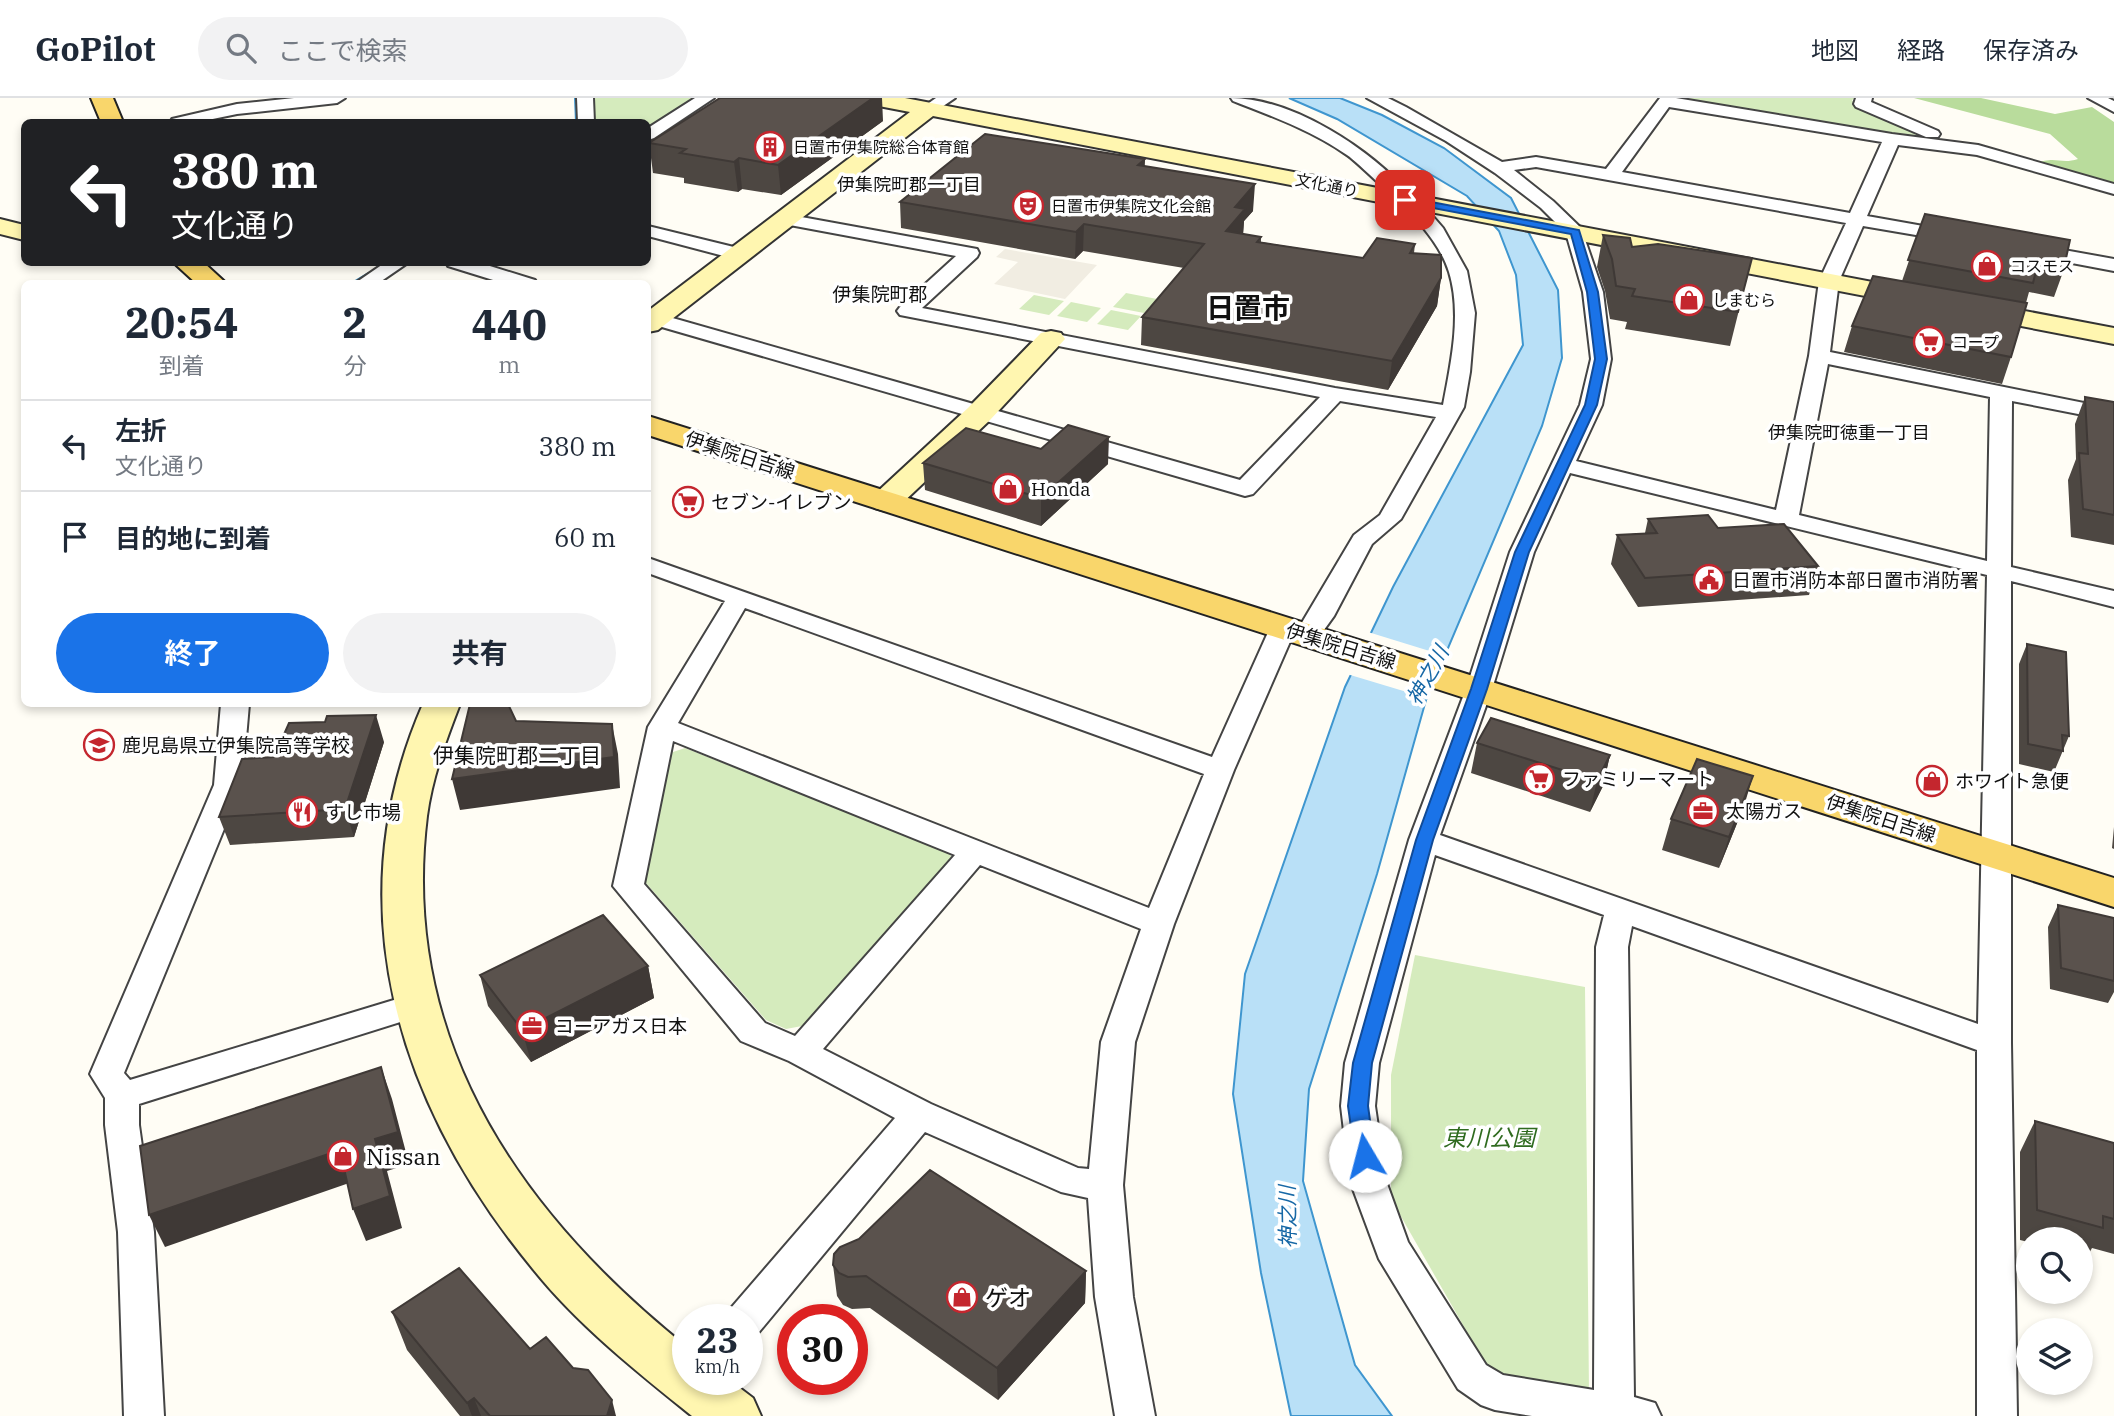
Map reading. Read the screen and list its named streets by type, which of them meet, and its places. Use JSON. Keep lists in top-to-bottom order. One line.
{"streets":{"main road":["伊集院日吉線"],"street":["文化通り"]},"districts":["伊集院町郡一丁目","伊集院町郡","日置市","伊集院町徳重一丁目","伊集院町郡二丁目"],"water":["神之川"],"parks":["東川公園"],"places":{"building":["日置市伊集院総合体育館"],"theatre":["日置市伊集院文化会館"],"shop":["コスモス","しまむら","Honda","ホワイト急便","Nissan","ゲオ"],"supermarket":["コープ","セブン-イレブン","ファミリーマート"],"public building":["日置市消防本部日置市消防署"],"school or university":["鹿児島県立伊集院高等学校"],"office":["太陽ガス","コーアガス日本"],"restaurant":["すし市場"]},"page":{"header":"GoPilot","search":"ここで検索","nav":["地図","経路","保存済み"],"turn":["380 m","文化通り"],"eta":["20:54","到着","2","分","440","m"],"list":[{"name":"左折","note":"文化通り","value":"380 m"},{"name":"目的地に到着","value":"60 m"}],"buttons":["終了","共有"],"speed":"23 km/h","limit":"30"}}
